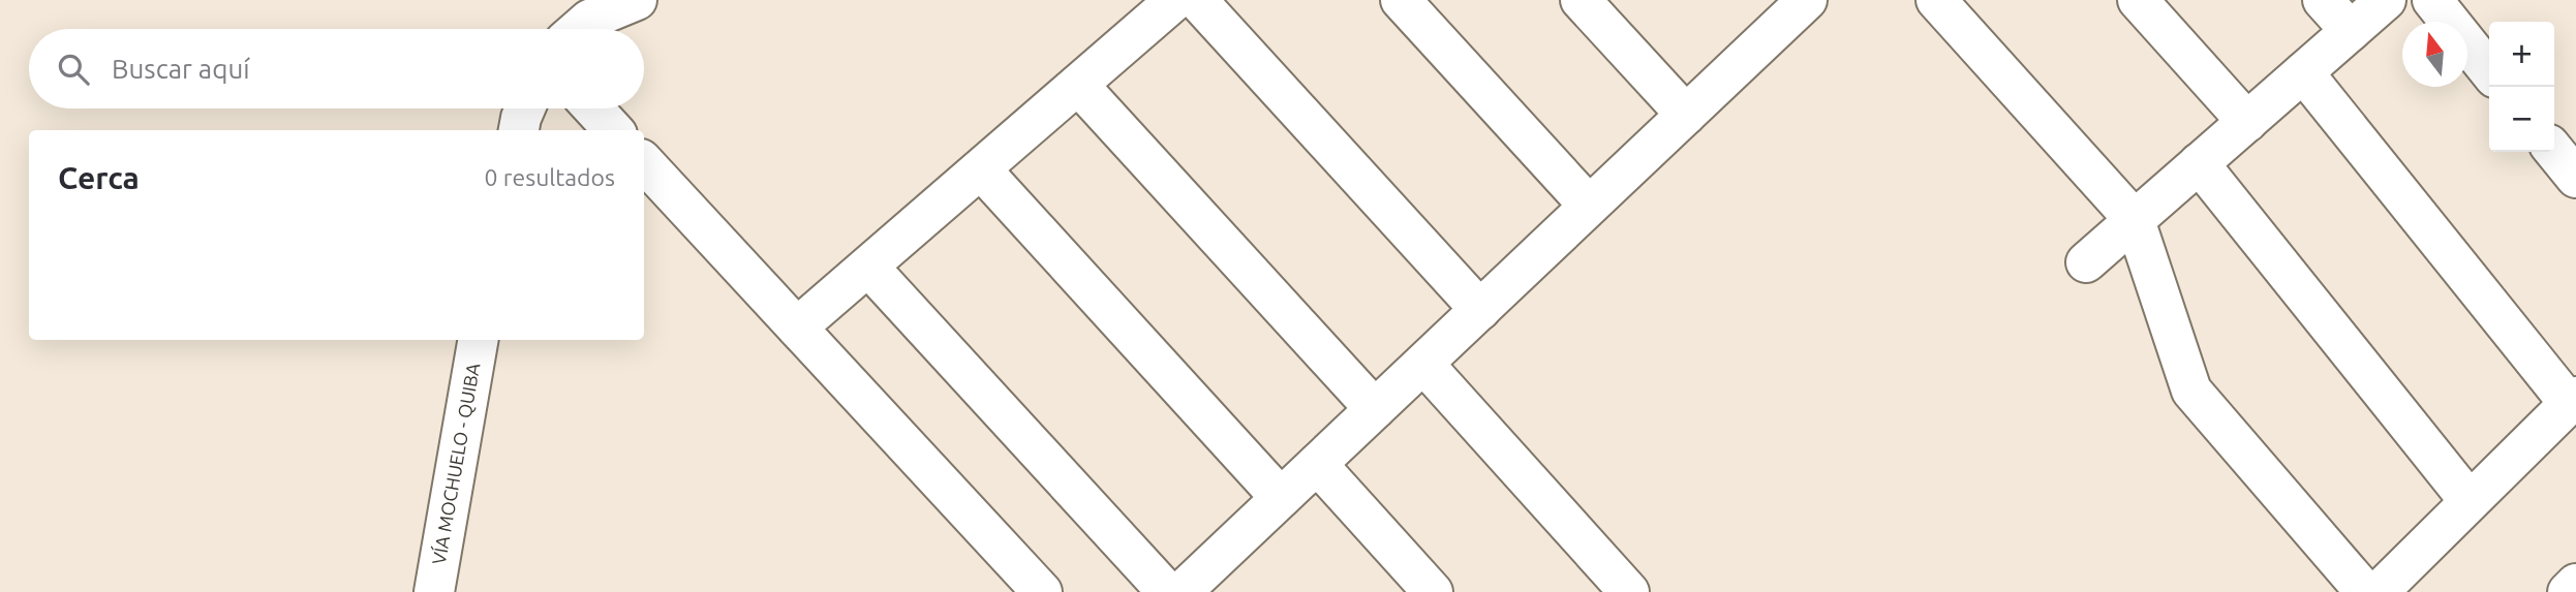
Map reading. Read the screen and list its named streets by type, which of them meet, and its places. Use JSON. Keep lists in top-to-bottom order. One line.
{"streets":{"street":["VÍA MOCHUELO - QUIBA"]},"north":"top","page":{"map_buttons":["+","−"],"search":"Buscar aquí","heading":["Cerca","0 resultados"]}}
